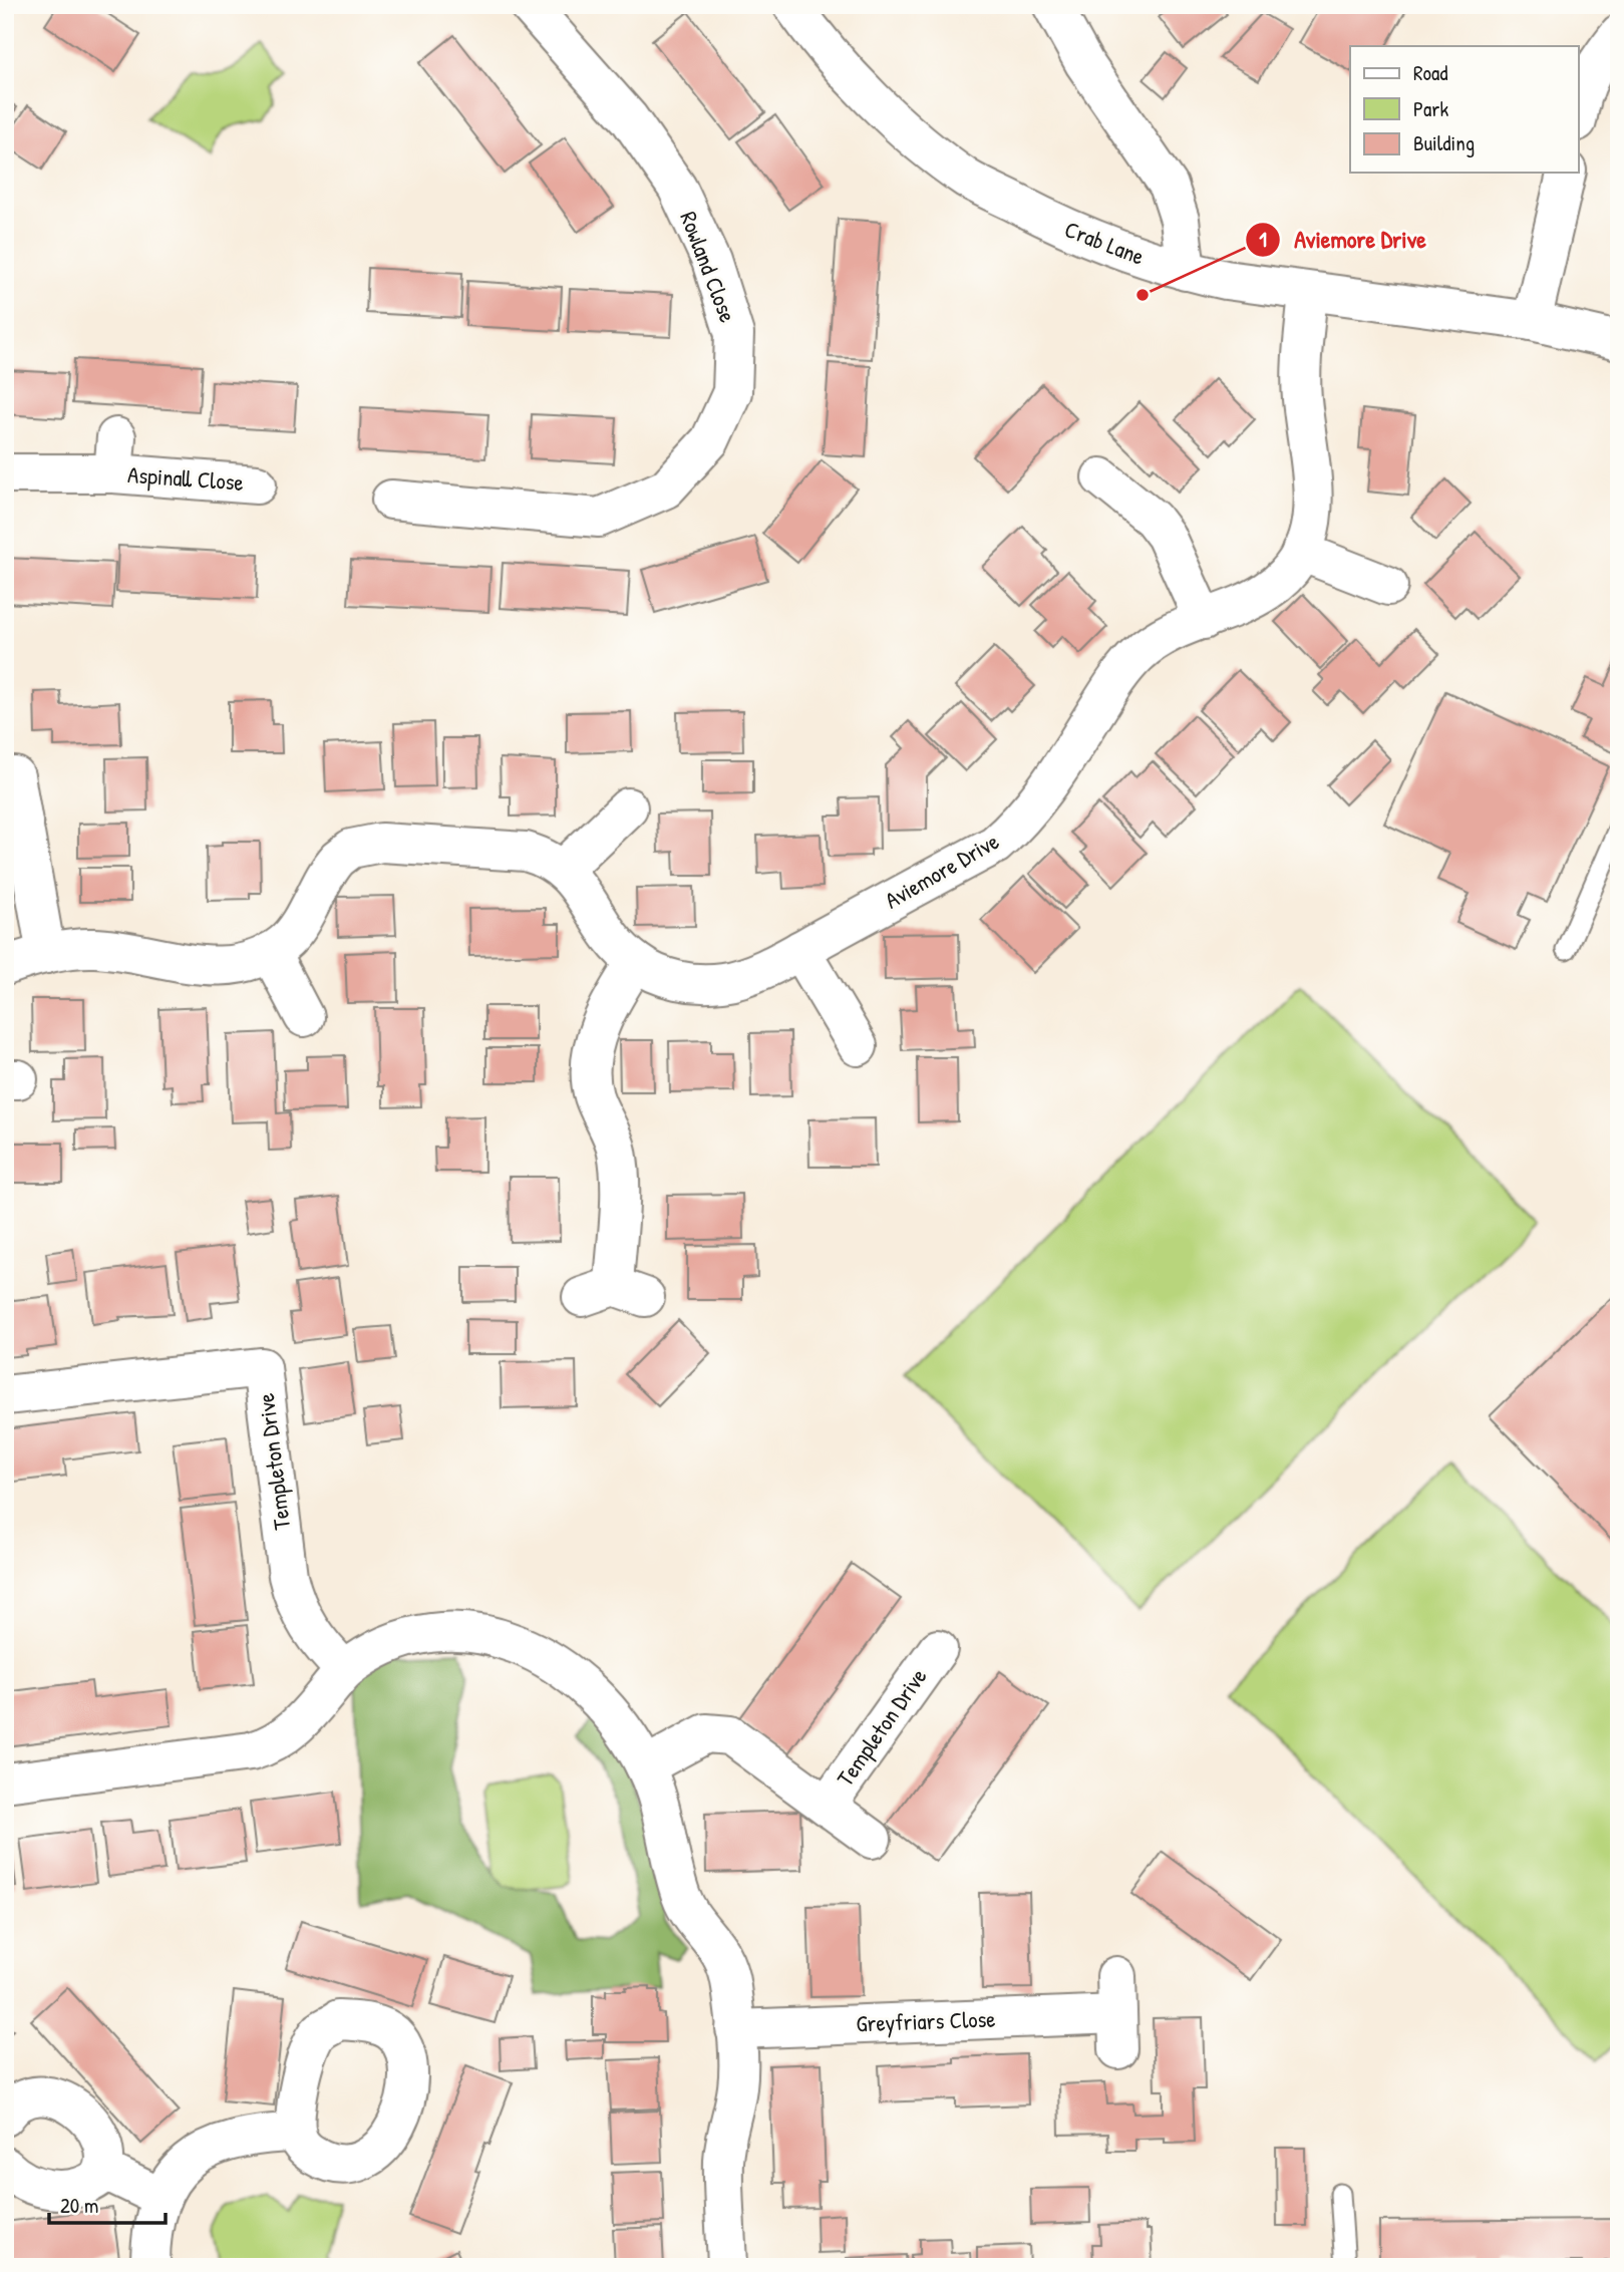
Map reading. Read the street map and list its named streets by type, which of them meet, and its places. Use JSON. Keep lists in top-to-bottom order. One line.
{"streets":{"street":["Crab Lane","Rowland Close","Aspinall Close","Aviemore Drive","Templeton Drive","Greyfriars Close"]},"crossings":[["Crab Lane","Aviemore Drive"]],"places":["Aviemore Drive"],"legend":["Road","Park","Building"],"scale_bar":"20 m"}
